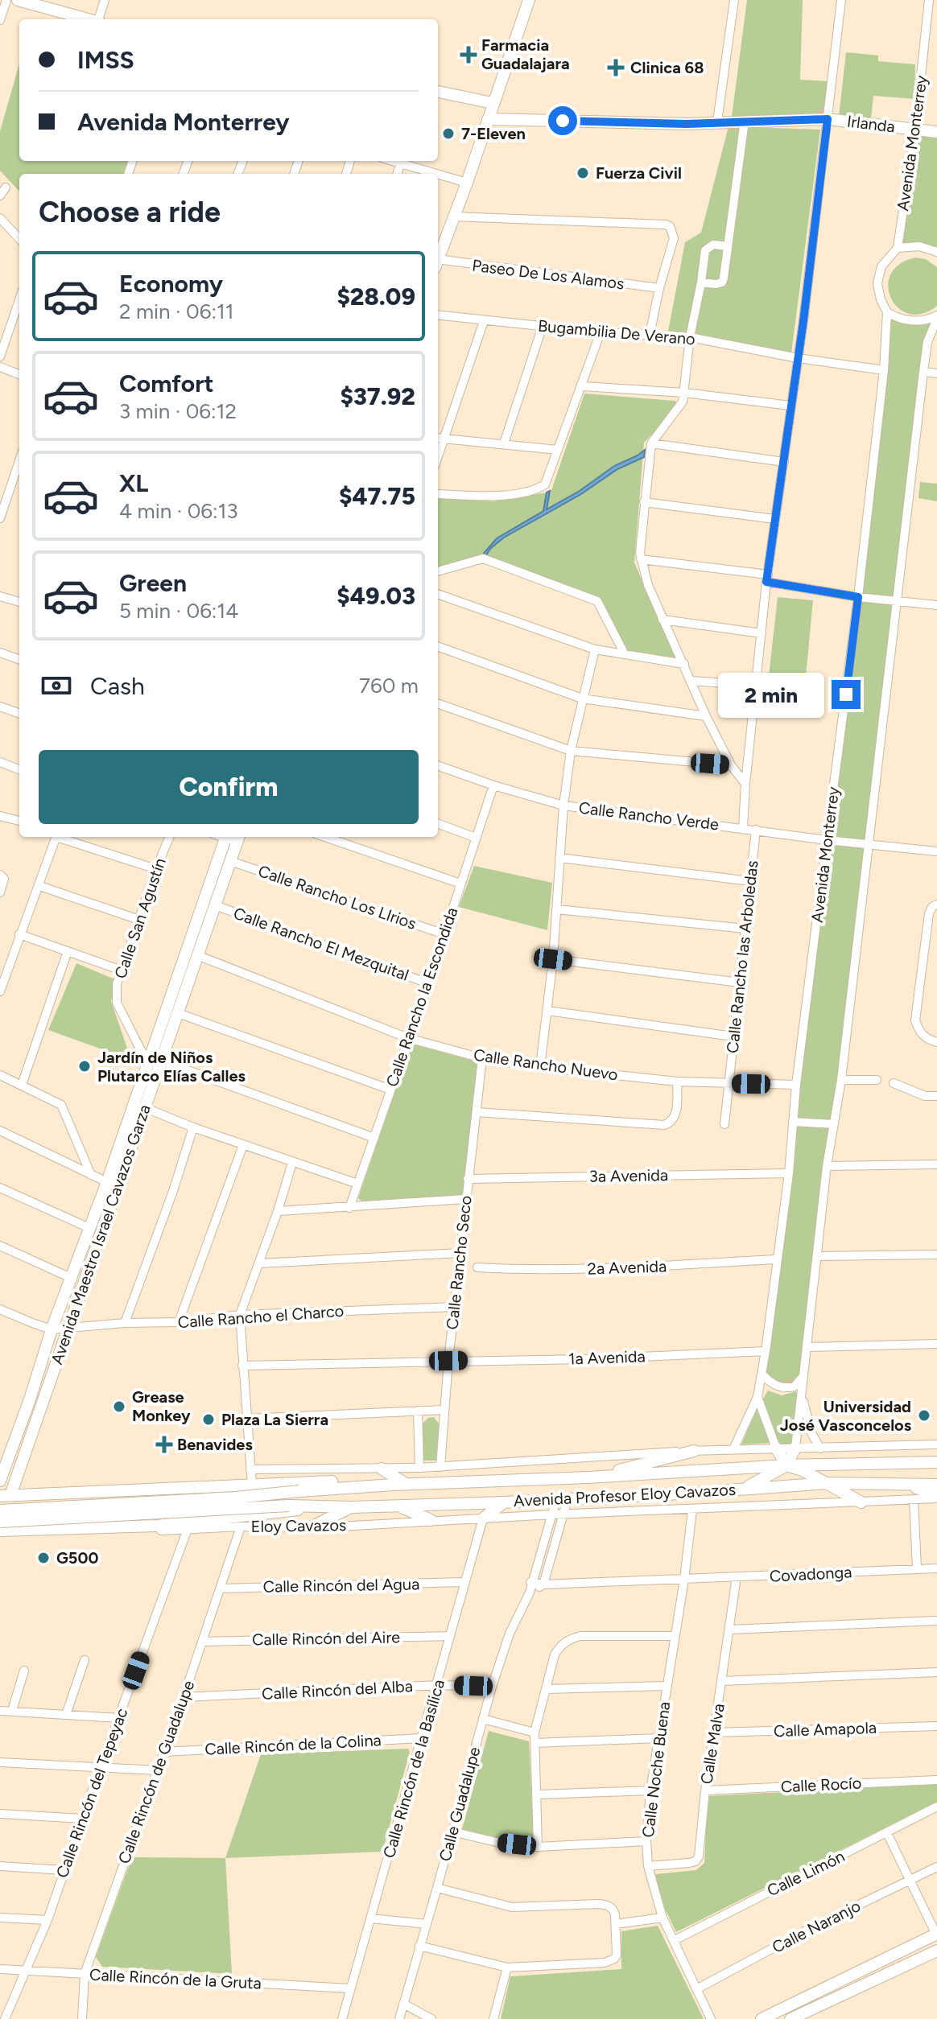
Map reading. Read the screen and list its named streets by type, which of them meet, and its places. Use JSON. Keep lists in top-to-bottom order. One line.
{"streets":{"main road":["Irlanda","Avenida Maestro Israel Cavazos Garza","Avenida Profesor Eloy Cavazos"],"street":["Avenida Monterrey","Paseo De Los Alamos","Bugambilia De Verano","Calle Rancho Verde","Calle Rancho Los LIrios","Calle San Agustín","Calle Rancho El Mezquital","Calle Rancho las Arboledas","Calle Rancho la Escondida","Calle Rancho Nuevo","3a Avenida","Calle Rancho Seco","2a Avenida","Calle Rancho el Charco","1a Avenida","Eloy Cavazos","Covadonga","Calle Rincón del Agua","Calle Rincón del Aire","Calle Rincón del Alba","Calle Amapola","Calle Malva","Calle Rincón de la Colina","Calle Rincón de la Basílica","Calle Noche Buena","Calle Rincón de Guadalupe","Calle Rocío","Calle Rincón del Tepeyac","Calle Guadalupe","Calle Limón","Calle Naranjo","Calle Rincón de la Gruta"]},"crossings":[["Irlanda","Avenida Monterrey"],["Avenida Monterrey","Bugambilia De Verano"],["Avenida Monterrey","Calle Rancho Verde"],["Avenida Monterrey","Calle Rancho Nuevo"],["Avenida Monterrey","3a Avenida"],["Avenida Monterrey","2a Avenida"],["Avenida Monterrey","1a Avenida"],["Calle Rancho Verde","Calle Rancho las Arboledas"],["Calle Rancho Verde","Calle Rancho la Escondida"],["Calle Rancho Los LIrios","Calle Rancho la Escondida"],["Calle Rancho Los LIrios","Avenida Maestro Israel Cavazos Garza"],["Calle San Agustín","Avenida Maestro Israel Cavazos Garza"],["Calle Rancho El Mezquital","Calle Rancho la Escondida"],["Calle Rancho El Mezquital","Avenida Maestro Israel Cavazos Garza"],["Calle Rancho las Arboledas","Calle Rancho Nuevo"],["Calle Rancho la Escondida","Calle Rancho Nuevo"],["Calle Rancho Nuevo","Avenida Maestro Israel Cavazos Garza"],["Calle Rancho Nuevo","Calle Rancho Seco"],["3a Avenida","Calle Rancho Seco"],["Avenida Maestro Israel Cavazos Garza","Calle Rancho el Charco"],["Avenida Maestro Israel Cavazos Garza","Avenida Profesor Eloy Cavazos"],["Calle Rancho Seco","Calle Rancho el Charco"],["Calle Rancho Seco","1a Avenida"],["Avenida Profesor Eloy Cavazos","Eloy Cavazos"],["Avenida Profesor Eloy Cavazos","Calle Guadalupe"],["Eloy Cavazos","Calle Rincón de la Basílica"],["Eloy Cavazos","Calle Noche Buena"],["Eloy Cavazos","Calle Rincón de Guadalupe"],["Eloy Cavazos","Calle Rincón del Tepeyac"],["Eloy Cavazos","Calle Guadalupe"],["Covadonga","Calle Malva"],["Covadonga","Calle Noche Buena"],["Covadonga","Calle Guadalupe"],["Calle Rincón del Agua","Calle Rincón de la Basílica"],["Calle Rincón del Agua","Calle Rincón de Guadalupe"],["Calle Rincón del Aire","Calle Rincón de la Basílica"],["Calle Rincón del Aire","Calle Rincón de Guadalupe"],["Calle Rincón del Alba","Calle Rincón de la Basílica"],["Calle Rincón del Alba","Calle Rincón de Guadalupe"],["Calle Rincón del Alba","Calle Guadalupe"],["Calle Amapola","Calle Malva"],["Calle Malva","Calle Noche Buena"],["Calle Malva","Calle Rocío"],["Calle Rincón de la Colina","Calle Rincón de la Basílica"],["Calle Rincón de la Colina","Calle Rincón de Guadalupe"],["Calle Rincón de la Basílica","Calle Rincón de la Gruta"],["Calle Noche Buena","Calle Limón"],["Calle Noche Buena","Calle Naranjo"],["Calle Rincón de Guadalupe","Calle Rincón de la Gruta"],["Calle Rincón del Tepeyac","Calle Rincón de la Gruta"]],"places":{"health":["Farmacia Guadalajara","Clinica 68","Benavides"],"other":["7-Eleven","Fuerza Civil","Jardín de Niños Plutarco Elías Calles","Grease Monkey","Universidad José Vasconcelos","Plaza La Sierra","G500"]},"page":{"banner":["IMSS","Avenida Monterrey"],"heading":"Choose a ride","list":[{"name":"Economy","note":"2 min · 06:11","value":"$28.09"},{"name":"Comfort","note":"3 min · 06:12","value":"$37.92"},{"name":"XL","note":"4 min · 06:13","value":"$47.75"},{"name":"Green","note":"5 min · 06:14","value":"$49.03"}],"pay":["Cash","760 m"],"bubble":"2 min","buttons":"Confirm"}}
